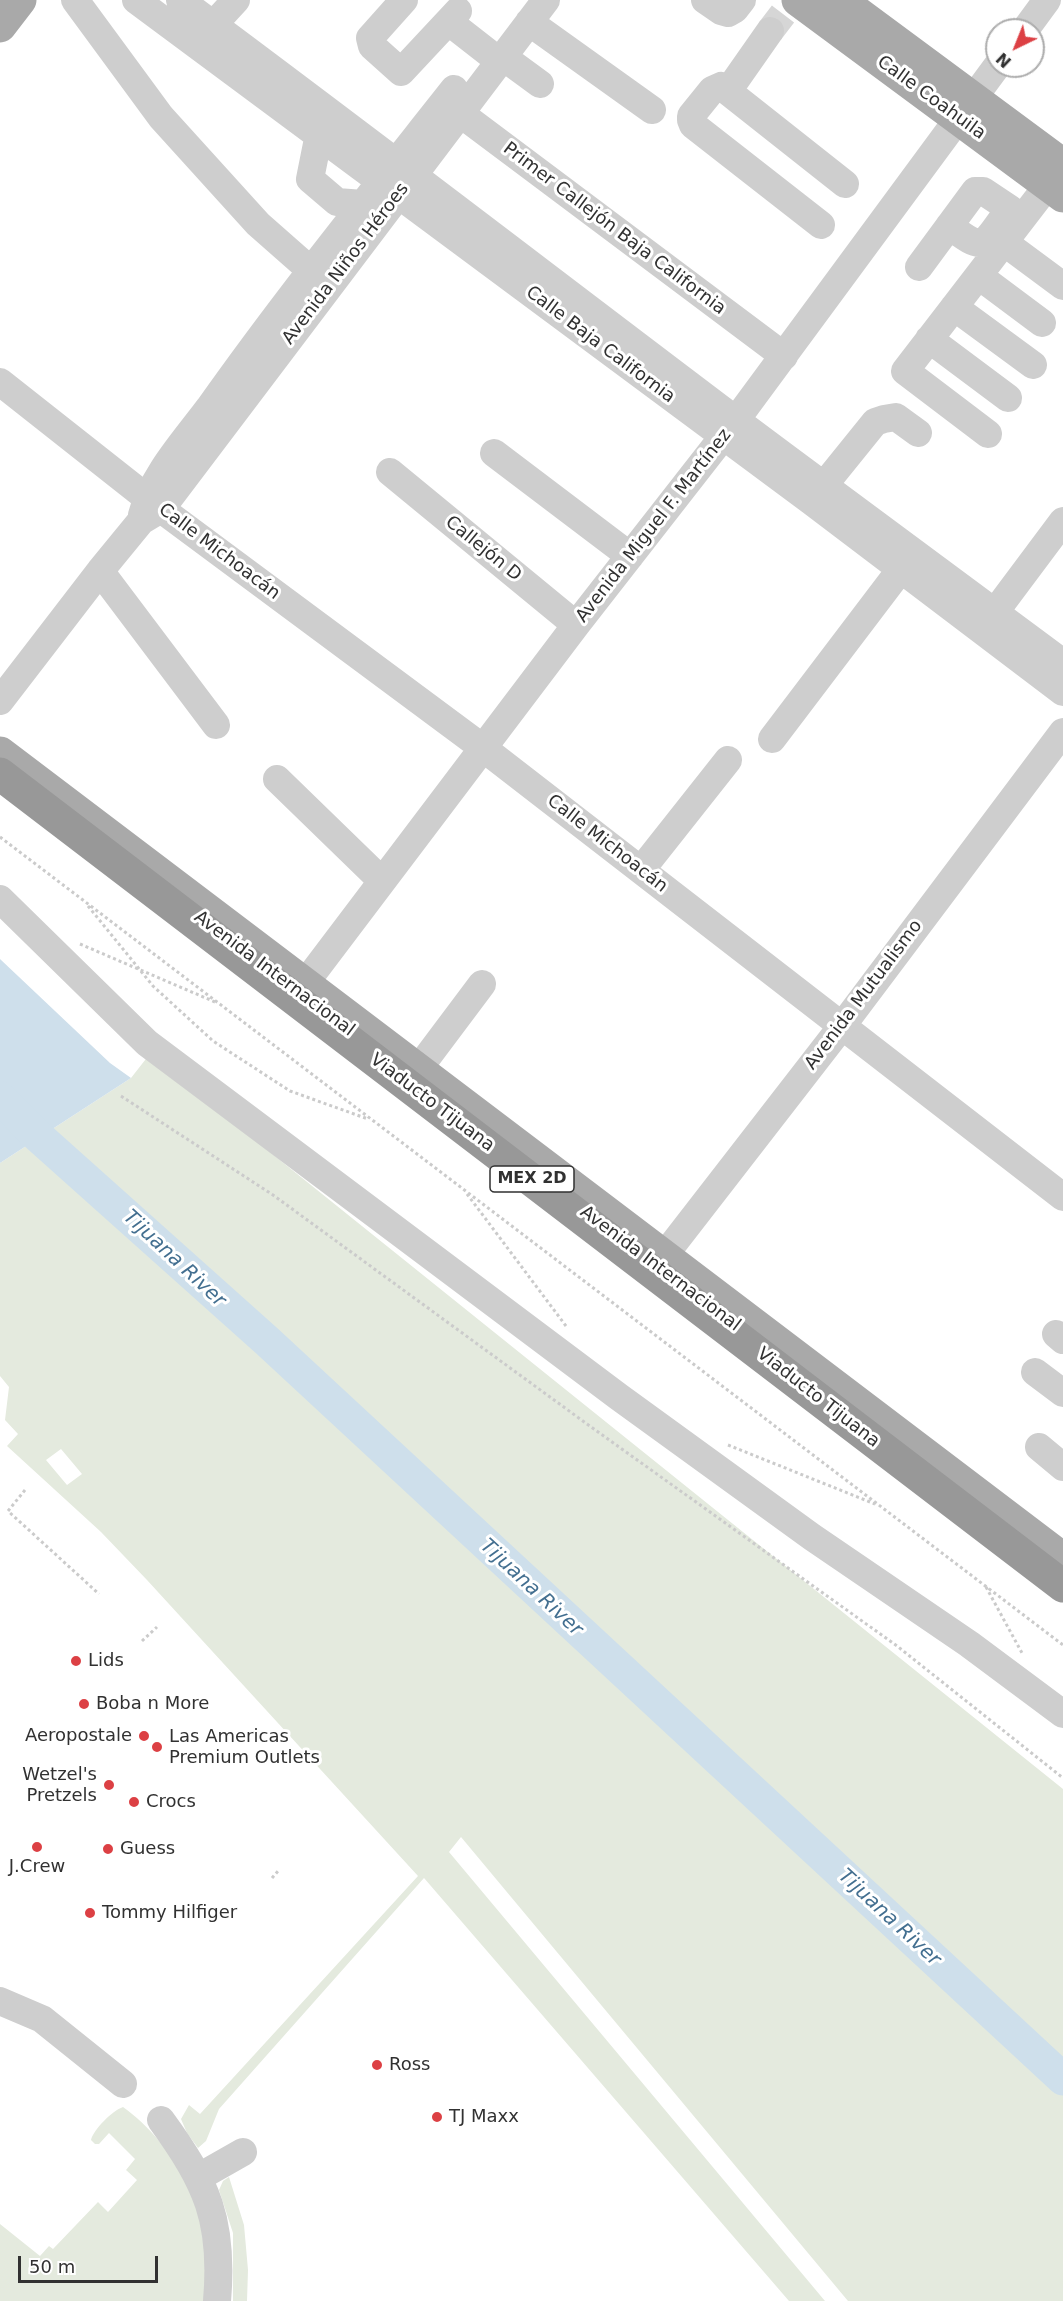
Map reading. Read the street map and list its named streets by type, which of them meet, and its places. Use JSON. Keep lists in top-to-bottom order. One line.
{"streets":{"highway":["Avenida Internacional","Viaducto Tijuana","MEX 2D"],"main road":["Calle Coahuila"],"street":["Primer Callejón Baja California","Avenida Niños Héroes","Calle Baja California","Avenida Miguel F. Martínez","Callejón D","Calle Michoacán","Avenida Mutualismo"]},"crossings":[["Calle Coahuila","Avenida Miguel F. Martínez"],["Primer Callejón Baja California","Avenida Niños Héroes"],["Primer Callejón Baja California","Avenida Miguel F. Martínez"],["Avenida Niños Héroes","Calle Baja California"],["Avenida Niños Héroes","Calle Michoacán"],["Calle Baja California","Avenida Miguel F. Martínez"],["Avenida Miguel F. Martínez","Callejón D"],["Avenida Miguel F. Martínez","Calle Michoacán"],["Avenida Miguel F. Martínez","Avenida Internacional"],["Calle Michoacán","Avenida Mutualismo"],["Avenida Internacional","Avenida Mutualismo"]],"water":["Tijuana River"],"places":["Lids","Boba n More","Aeropostale","Las Americas Premium Outlets","Wetzel's Pretzels","Crocs","J.Crew","Guess","Tommy Hilfiger","Ross","TJ Maxx"],"scale_bar":"50 m","north":"bottom left"}
